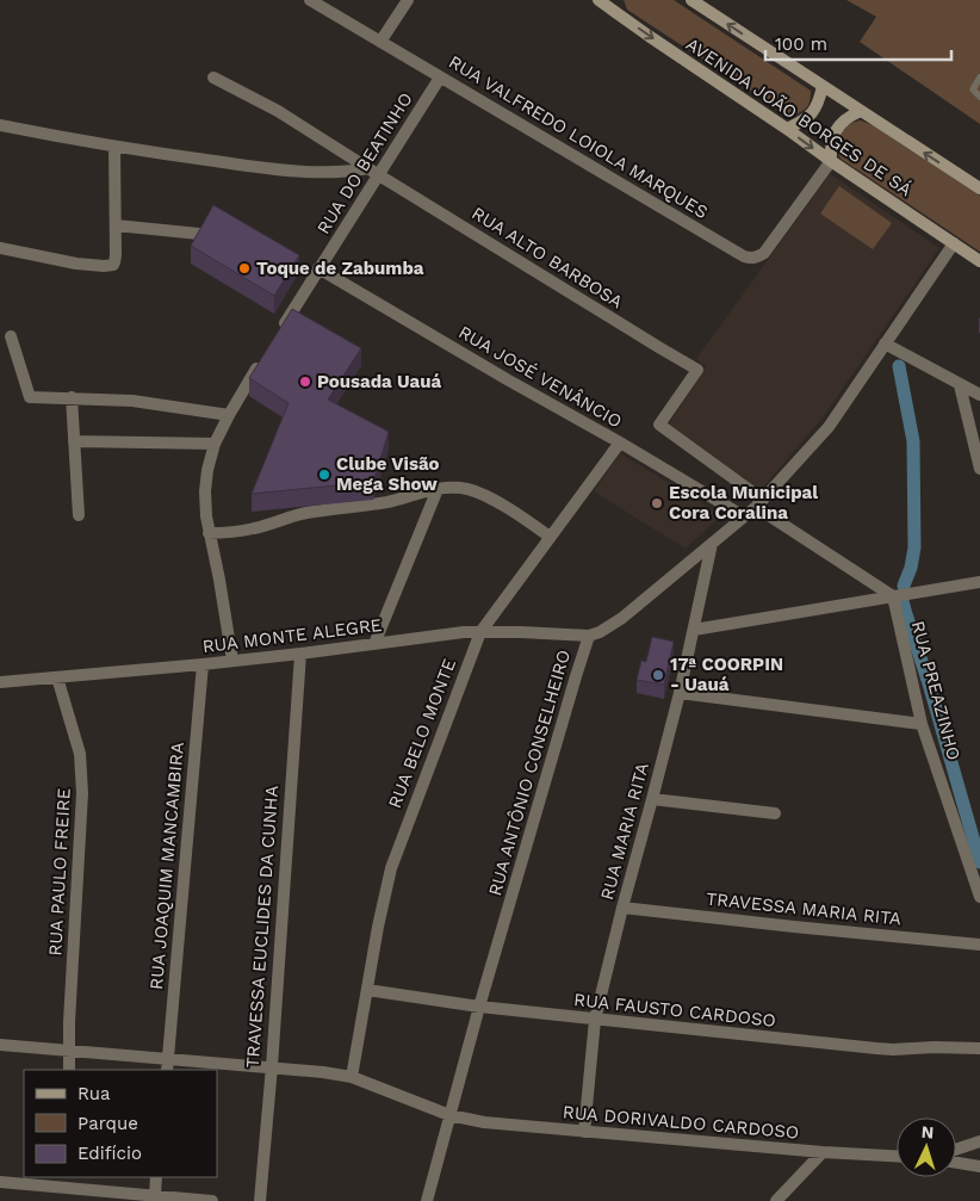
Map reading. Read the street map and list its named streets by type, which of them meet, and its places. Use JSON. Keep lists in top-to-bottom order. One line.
{"streets":{"main road":["AVENIDA JOÃO BORGES DE SÁ"],"street":["RUA VALFREDO LOIOLA MARQUES","RUA DO BEATINHO","RUA ALTO BARBOSA","RUA JOSÉ VENÂNCIO","RUA MONTE ALEGRE","RUA PREAZINHO","RUA BELO MONTE","RUA ANTÔNIO CONSELHEIRO","RUA MARIA RITA","RUA JOAQUIM MANCAMBIRA","RUA PAULO FREIRE","TRAVESSA MARIA RITA","TRAVESSA EUCLIDES DA CUNHA","RUA FAUSTO CARDOSO","RUA DORIVALDO CARDOSO"]},"crossings":[["AVENIDA JOÃO BORGES DE SÁ","RUA VALFREDO LOIOLA MARQUES"],["AVENIDA JOÃO BORGES DE SÁ","RUA ANTÔNIO CONSELHEIRO"],["RUA VALFREDO LOIOLA MARQUES","RUA DO BEATINHO"],["RUA DO BEATINHO","RUA ALTO BARBOSA"],["RUA DO BEATINHO","RUA JOSÉ VENÂNCIO"],["RUA ALTO BARBOSA","RUA ANTÔNIO CONSELHEIRO"],["RUA JOSÉ VENÂNCIO","RUA BELO MONTE"],["RUA JOSÉ VENÂNCIO","RUA ANTÔNIO CONSELHEIRO"],["RUA MONTE ALEGRE","RUA BELO MONTE"],["RUA MONTE ALEGRE","RUA ANTÔNIO CONSELHEIRO"],["RUA MONTE ALEGRE","RUA JOAQUIM MANCAMBIRA"],["RUA MONTE ALEGRE","RUA PAULO FREIRE"],["RUA MONTE ALEGRE","TRAVESSA EUCLIDES DA CUNHA"],["RUA BELO MONTE","RUA FAUSTO CARDOSO"],["RUA BELO MONTE","RUA DORIVALDO CARDOSO"],["RUA ANTÔNIO CONSELHEIRO","RUA MARIA RITA"],["RUA ANTÔNIO CONSELHEIRO","RUA FAUSTO CARDOSO"],["RUA ANTÔNIO CONSELHEIRO","RUA DORIVALDO CARDOSO"],["RUA MARIA RITA","TRAVESSA MARIA RITA"],["RUA MARIA RITA","RUA FAUSTO CARDOSO"],["RUA MARIA RITA","RUA DORIVALDO CARDOSO"],["RUA JOAQUIM MANCAMBIRA","RUA DORIVALDO CARDOSO"],["RUA PAULO FREIRE","RUA DORIVALDO CARDOSO"],["TRAVESSA EUCLIDES DA CUNHA","RUA DORIVALDO CARDOSO"]],"places":["Toque de Zabumba","Pousada Uauá","Clube Visão Mega Show","Escola Municipal Cora Coralina","17ª COORPIN - Uauá"],"legend":["Rua","Parque","Edifício"],"scale_bar":"100 m","north":"top"}
